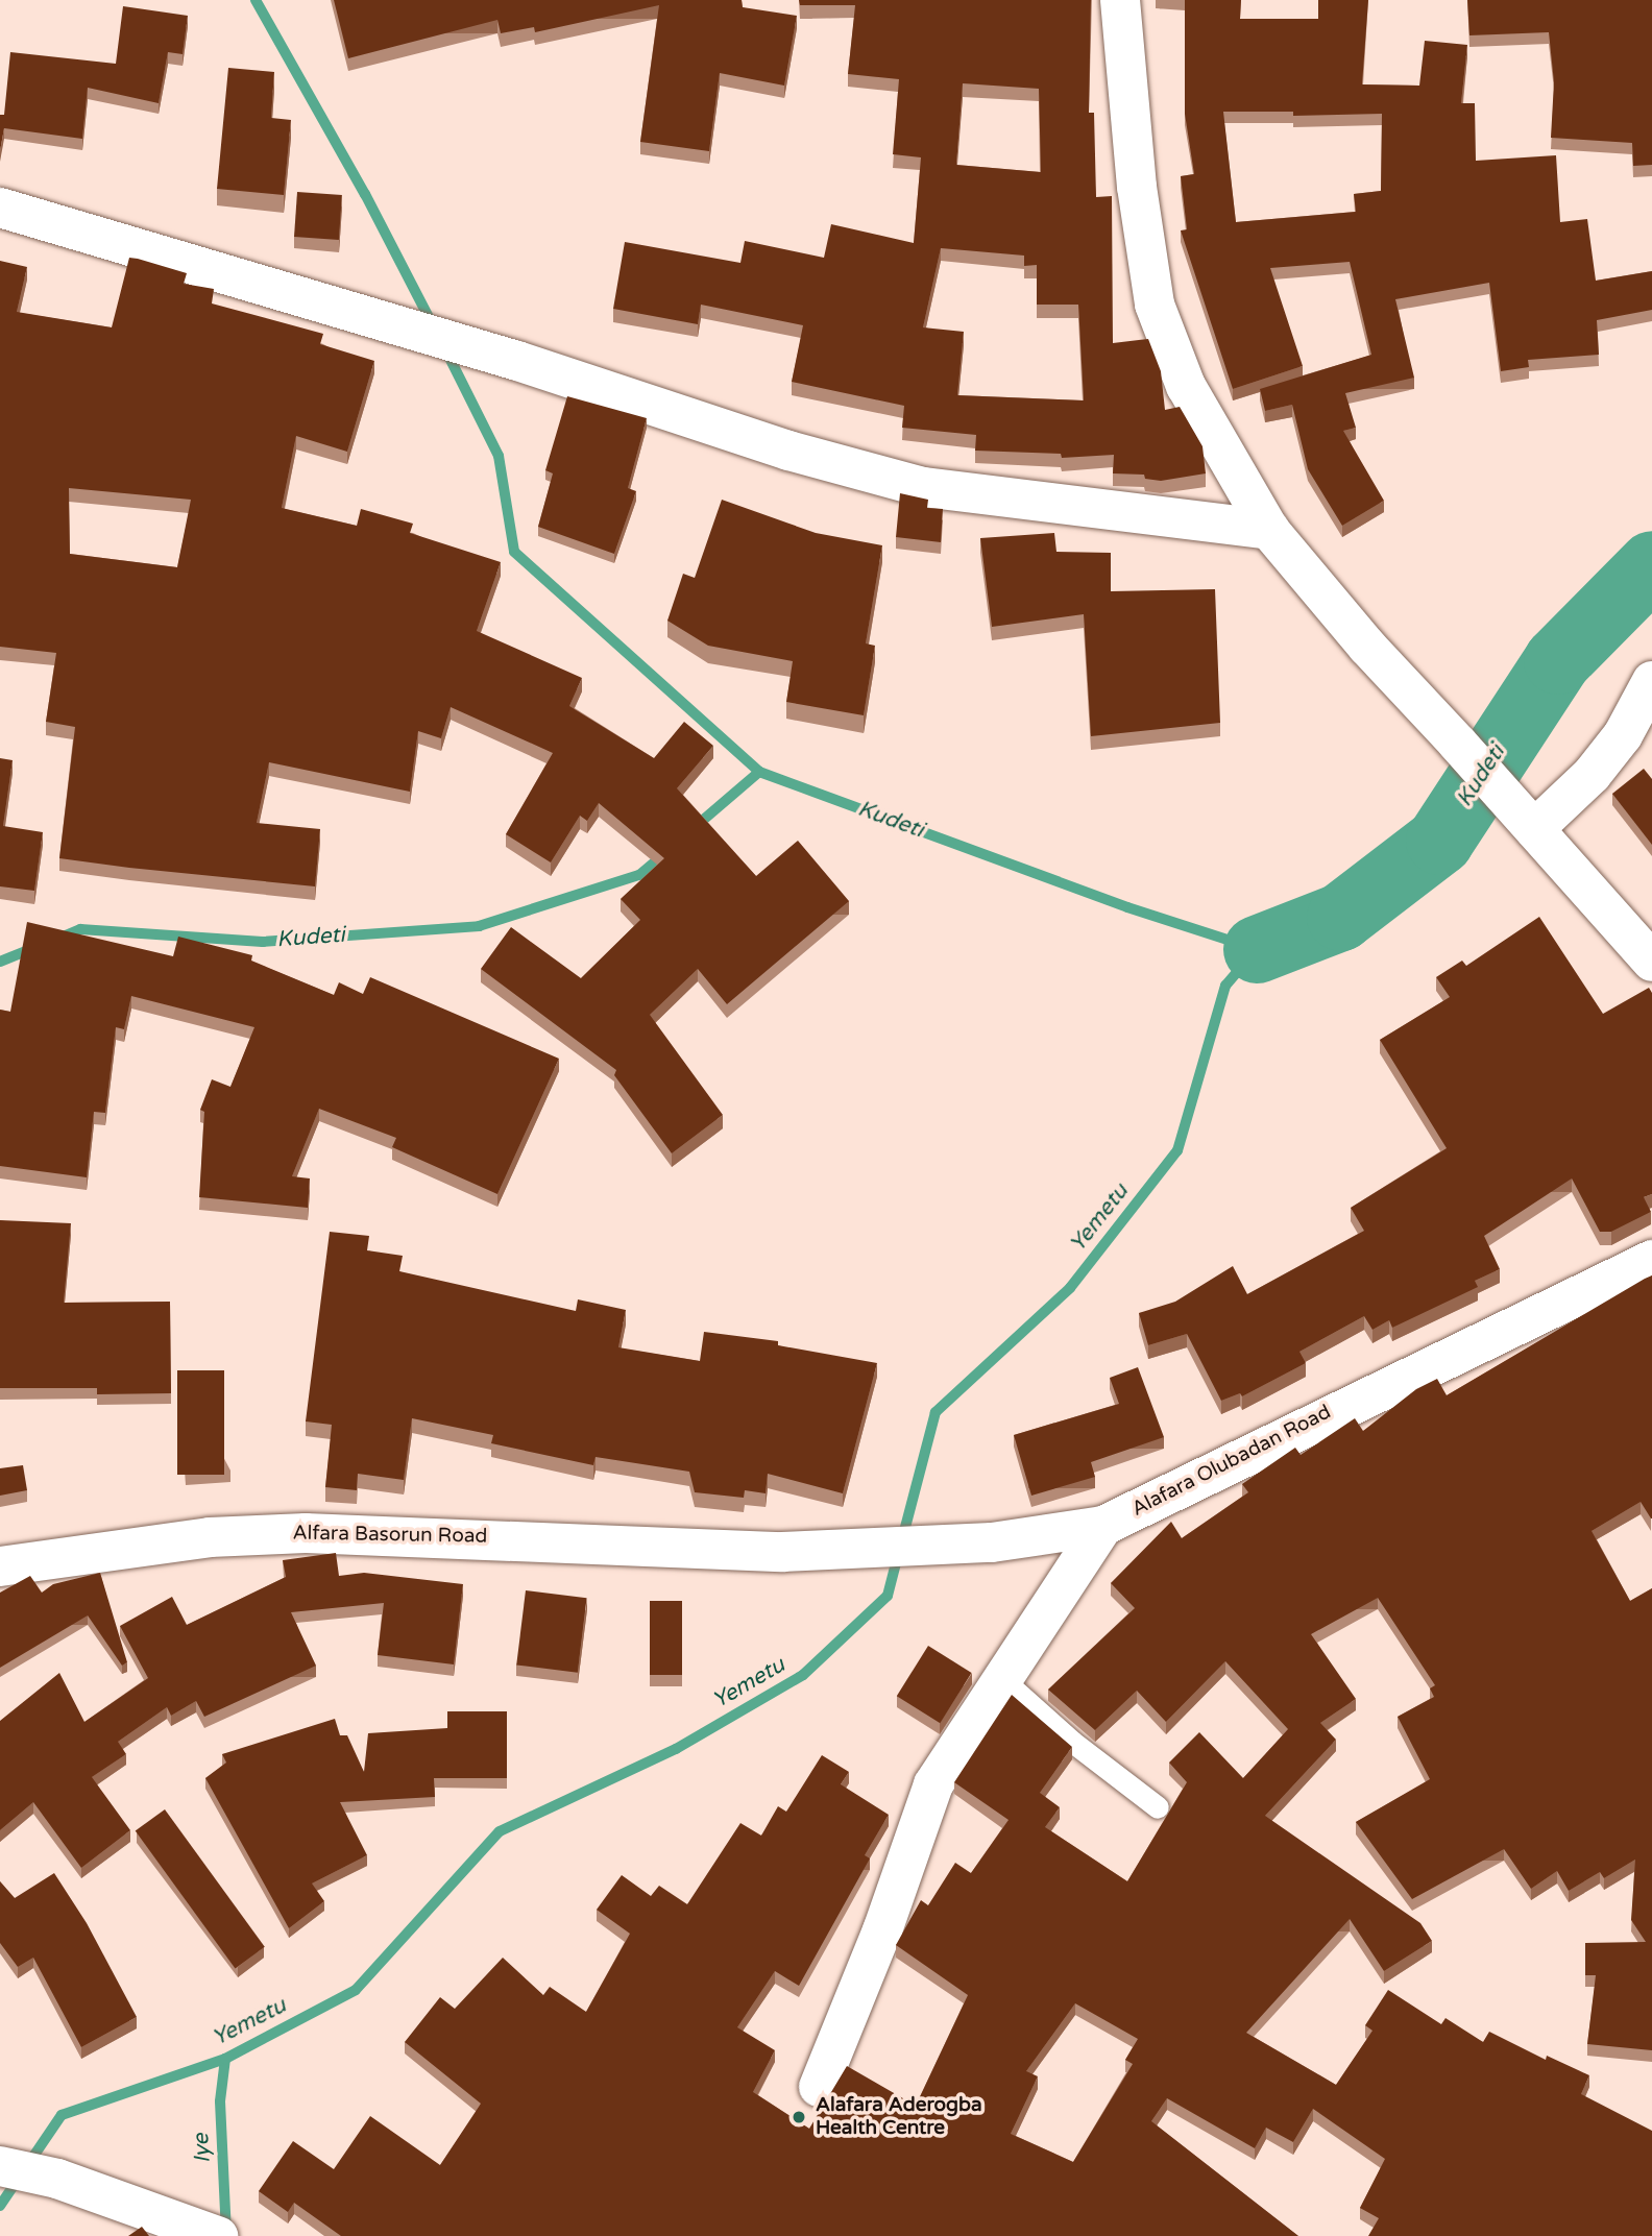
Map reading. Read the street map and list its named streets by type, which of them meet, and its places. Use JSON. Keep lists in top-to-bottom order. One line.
{"streets":{"street":["Alafara Olubadan Road","Alfara Basorun Road"]},"crossings":[["Alafara Olubadan Road","Alfara Basorun Road"]],"water":["Kudeti","Yemetu","Iye"],"places":["Alafara Aderogba Health Centre"]}
